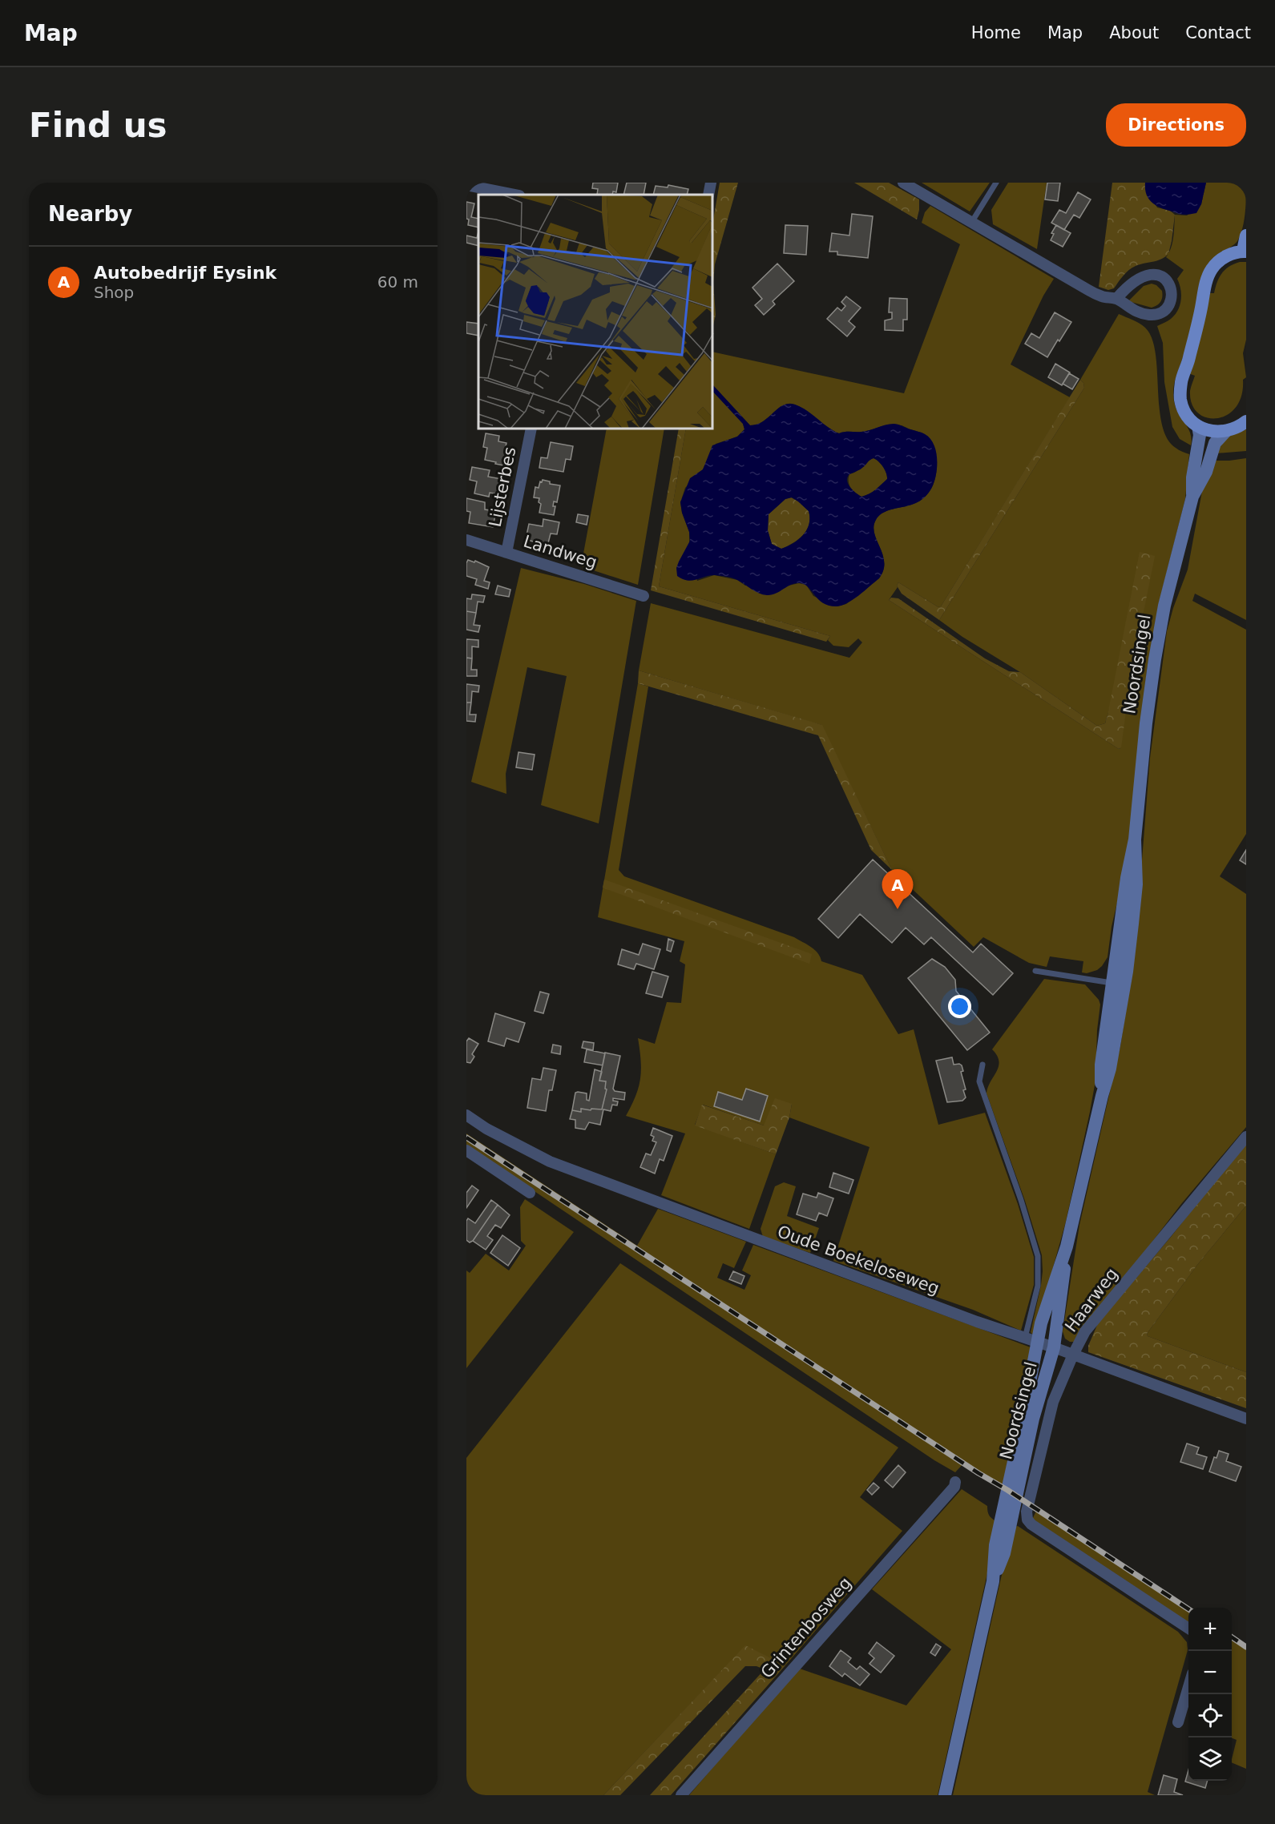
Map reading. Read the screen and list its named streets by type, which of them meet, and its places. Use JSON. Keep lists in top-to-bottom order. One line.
{"streets":{"main road":["Noordsingel"],"street":["Lijsterbes","Landweg","Oude Boekeloseweg","Haarweg","Grintenbosweg"]},"crossings":[["Lijsterbes","Landweg"],["Noordsingel","Oude Boekeloseweg"],["Oude Boekeloseweg","Haarweg"]],"page":{"header":"Map","nav":["Home","Map","About","Contact"],"buttons":"Directions","title":"Find us","heading":"Nearby","list":[{"mark":"A","name":"Autobedrijf Eysink","note":"Shop","value":"60 m"}],"pins":"A","map_buttons":["+","−"]}}
